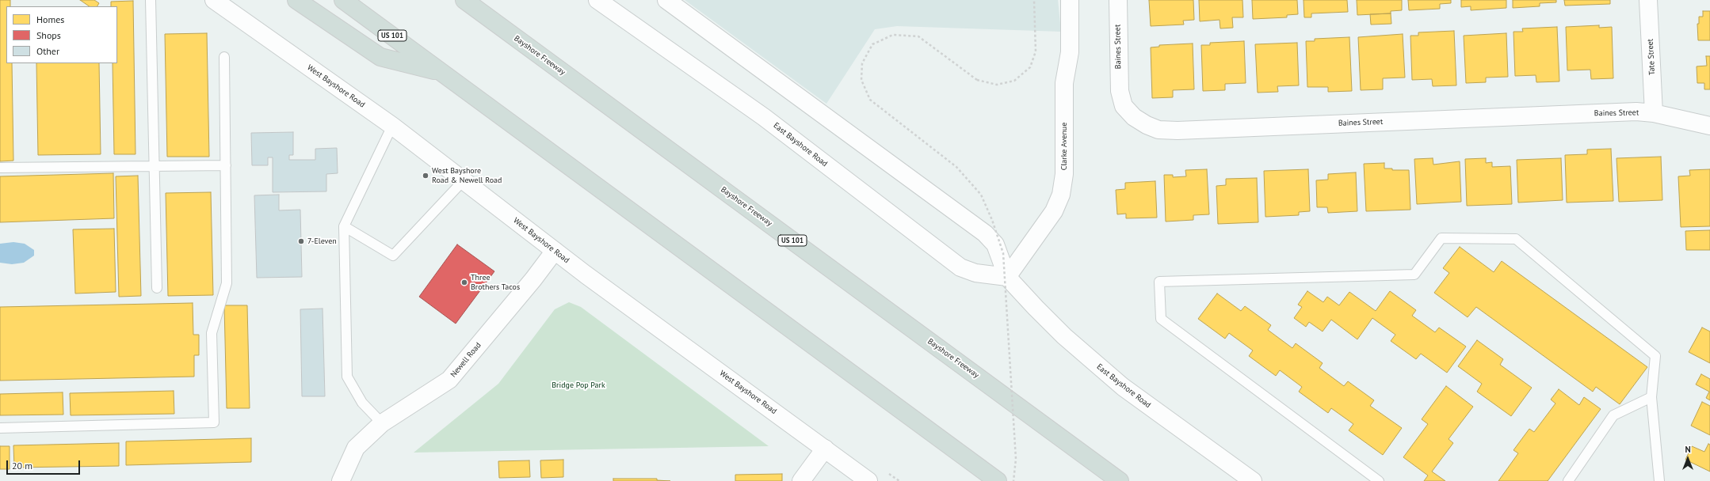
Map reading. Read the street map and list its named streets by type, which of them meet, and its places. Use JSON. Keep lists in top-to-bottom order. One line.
{"streets":{"highway":["US 101","Bayshore Freeway"],"street":["Baines Street","Tate Street","West Bayshore Road","East Bayshore Road","Clarke Avenue","Newell Road"]},"crossings":[["Baines Street","Tate Street"],["West Bayshore Road","Newell Road"],["East Bayshore Road","Clarke Avenue"]],"parks":["Bridge Pop Park"],"places":["West Bayshore Road & Newell Road","7-Eleven","Three Brothers Tacos"],"legend":["Homes","Shops","Other"],"scale_bar":"20 m","north":"top"}
